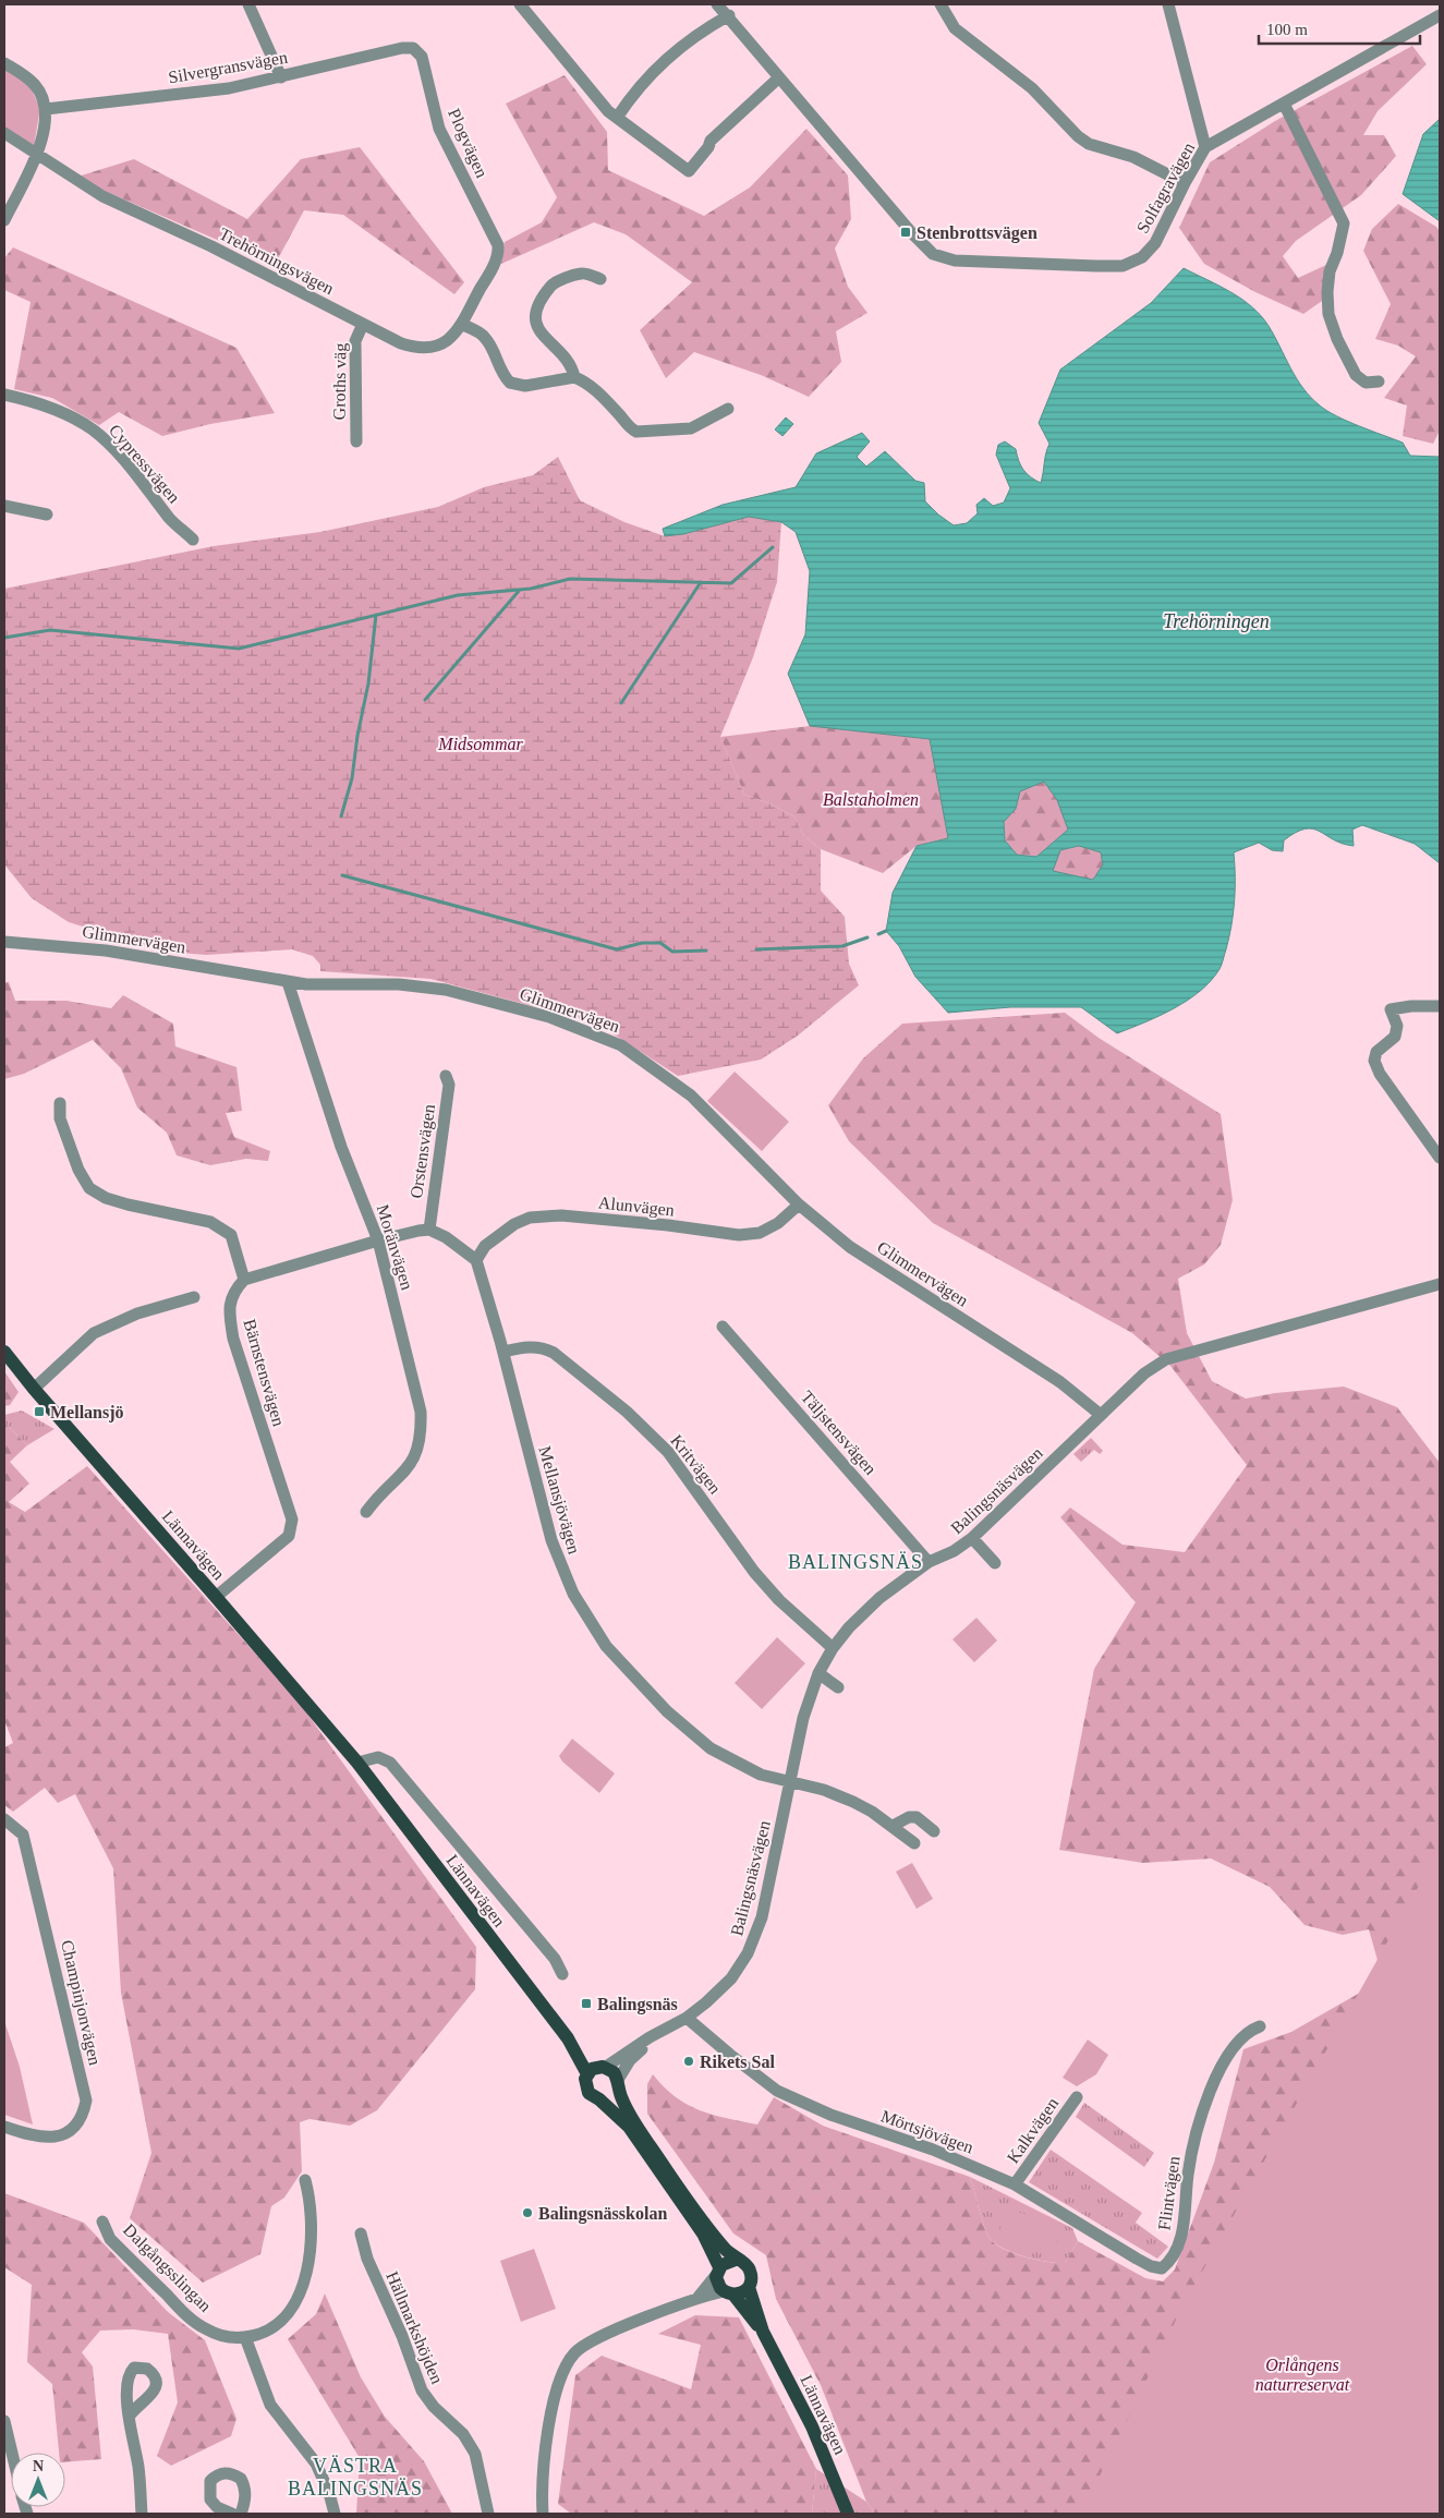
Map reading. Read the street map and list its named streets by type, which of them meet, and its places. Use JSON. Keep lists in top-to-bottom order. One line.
{"streets":{"main road":["Lännavägen"],"street":["Silvergransvägen","Plogvägen","Solfagravägen","Trehörningsvägen","Groths väg","Cypressvägen","Glimmervägen","Orstensvägen","Alunvägen","Moränvägen","Bärnstensvägen","Täljstensvägen","Kritvägen","Balingsnäsvägen","Mellansjövägen","Champinjonvägen","Kalkvägen","Mörtsjövägen","Flintvägen","Dalgångsslingan","Hällmarkshöjden"]},"crossings":[["Silvergransvägen","Plogvägen"],["Plogvägen","Trehörningsvägen"],["Trehörningsvägen","Groths väg"],["Glimmervägen","Alunvägen"],["Glimmervägen","Moränvägen"],["Glimmervägen","Balingsnäsvägen"],["Alunvägen","Mellansjövägen"],["Bärnstensvägen","Lännavägen"],["Täljstensvägen","Balingsnäsvägen"],["Kritvägen","Balingsnäsvägen"],["Kritvägen","Mellansjövägen"],["Balingsnäsvägen","Mellansjövägen"],["Balingsnäsvägen","Lännavägen"],["Balingsnäsvägen","Mörtsjövägen"],["Kalkvägen","Mörtsjövägen"],["Mörtsjövägen","Flintvägen"]],"districts":["BALINGSNÄS","VÄSTRA BALINGSNÄS"],"water":["Trehörningen"],"parks":["Midsommar","Balstaholmen","Orlångens naturreservat"],"places":{"transit":["Stenbrottsvägen","Mellansjö","Balingsnäs"],"other":["Rikets Sal","Balingsnässkolan"]},"scale_bar":"100 m","north":"top"}
